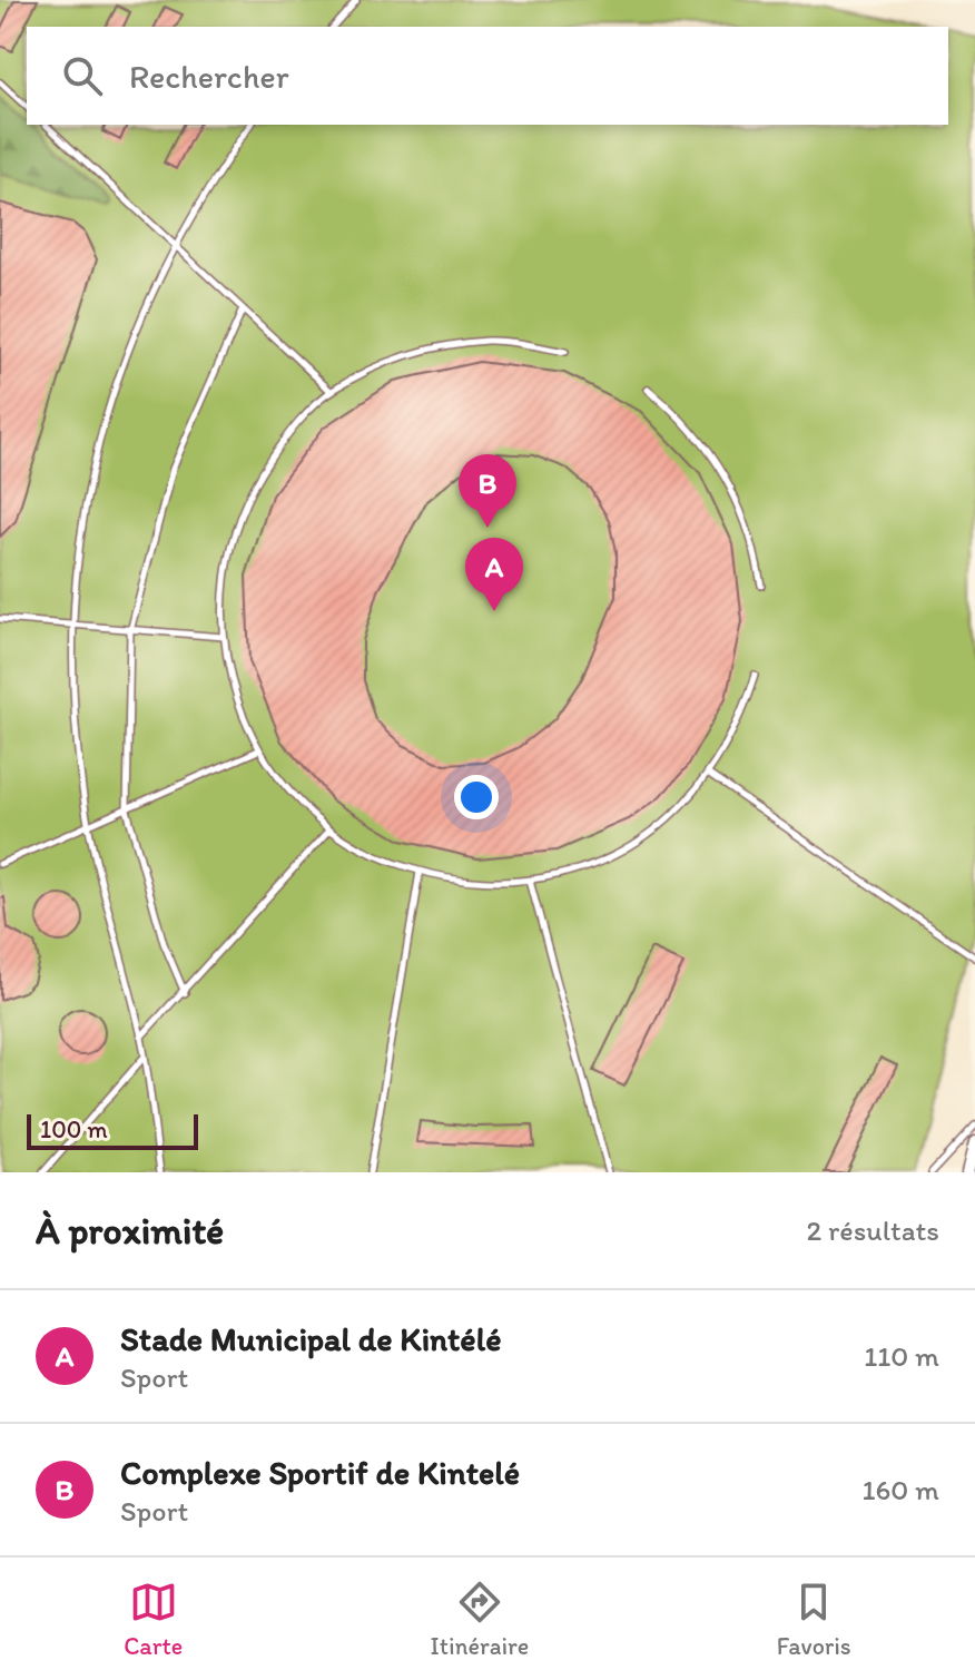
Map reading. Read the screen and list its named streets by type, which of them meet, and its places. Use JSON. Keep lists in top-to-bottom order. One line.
{"scale_bar":"100 m","page":{"search":"Rechercher","pins":["B","A"],"scale":"100 m","heading":["À proximité","2 résultats"],"list":[{"mark":"A","name":"Stade Municipal de Kintélé","note":"Sport","value":"110 m"},{"mark":"B","name":"Complexe Sportif de Kintelé","note":"Sport","value":"160 m"}],"nav":["Carte","Itinéraire","Favoris"]}}
